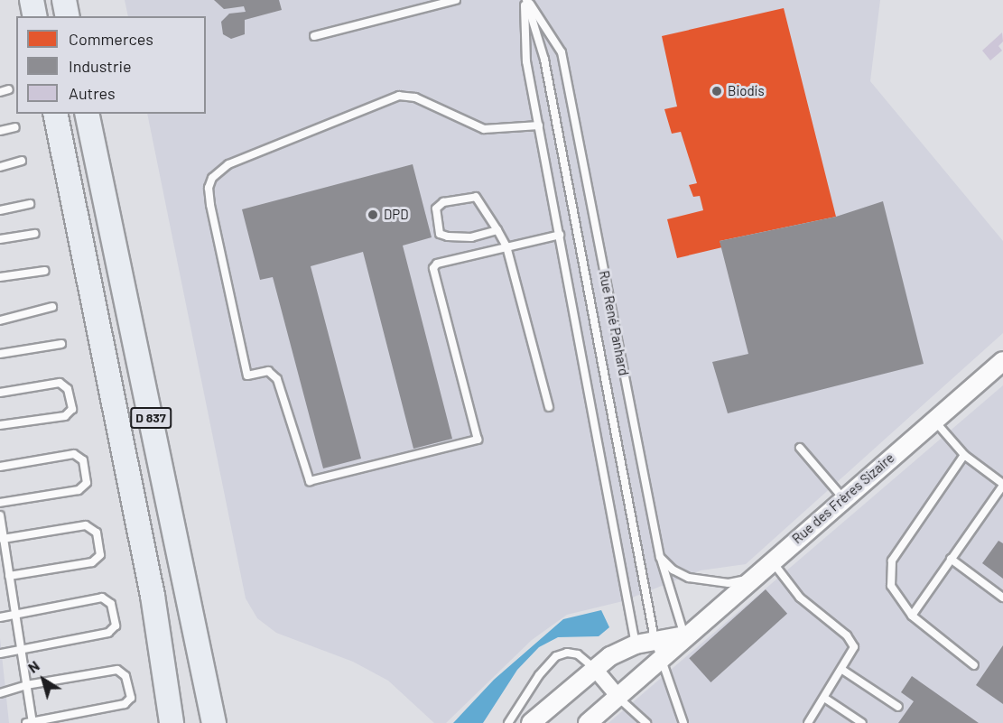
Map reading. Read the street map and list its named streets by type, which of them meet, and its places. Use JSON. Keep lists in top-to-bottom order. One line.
{"streets":{"main road":["D 837"],"street":["Rue des Frères Sizaire"],"lane":["Rue René Panhard"]},"crossings":[["Rue René Panhard","Rue des Frères Sizaire"]],"places":["Biodis","DPD"],"legend":["Commerces","Industrie","Autres"],"north":"top left"}
